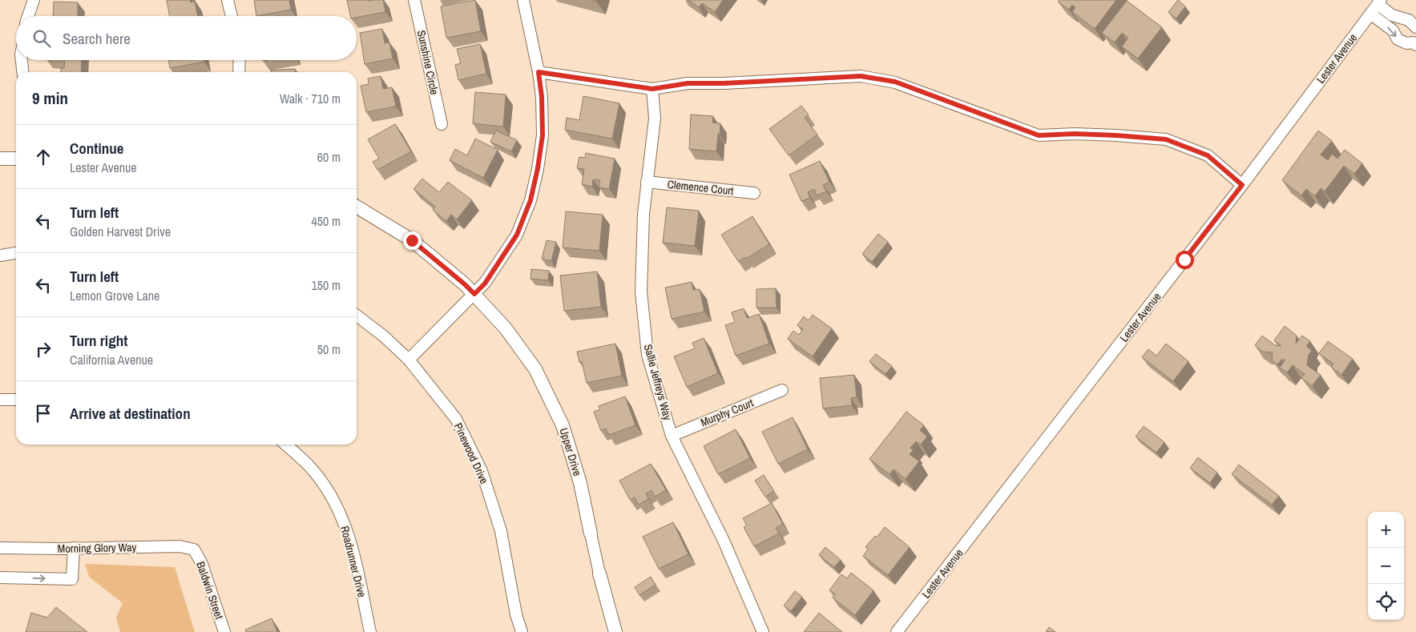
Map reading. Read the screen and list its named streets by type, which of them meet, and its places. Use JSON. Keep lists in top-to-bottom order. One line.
{"streets":{"main road":["Upper Drive"],"street":["Lester Avenue","Sunshine Circle","Clemence Court","Sallie Jeffreys Way","Murphy Court","Pinewood Drive","Morning Glory Way","Roadrunner Drive","Baldwin Street"]},"crossings":[["Clemence Court","Sallie Jeffreys Way"],["Sallie Jeffreys Way","Murphy Court"],["Morning Glory Way","Baldwin Street"]],"page":{"search":"Search here","heading":["9 min","Walk · 710 m"],"list":[["Continue","Lester Avenue","60 m"],["Turn left","Golden Harvest Drive","450 m"],["Turn left","Lemon Grove Lane","150 m"],["Turn right","California Avenue","50 m"],"Arrive at destination"],"map_buttons":["+","−"]}}
